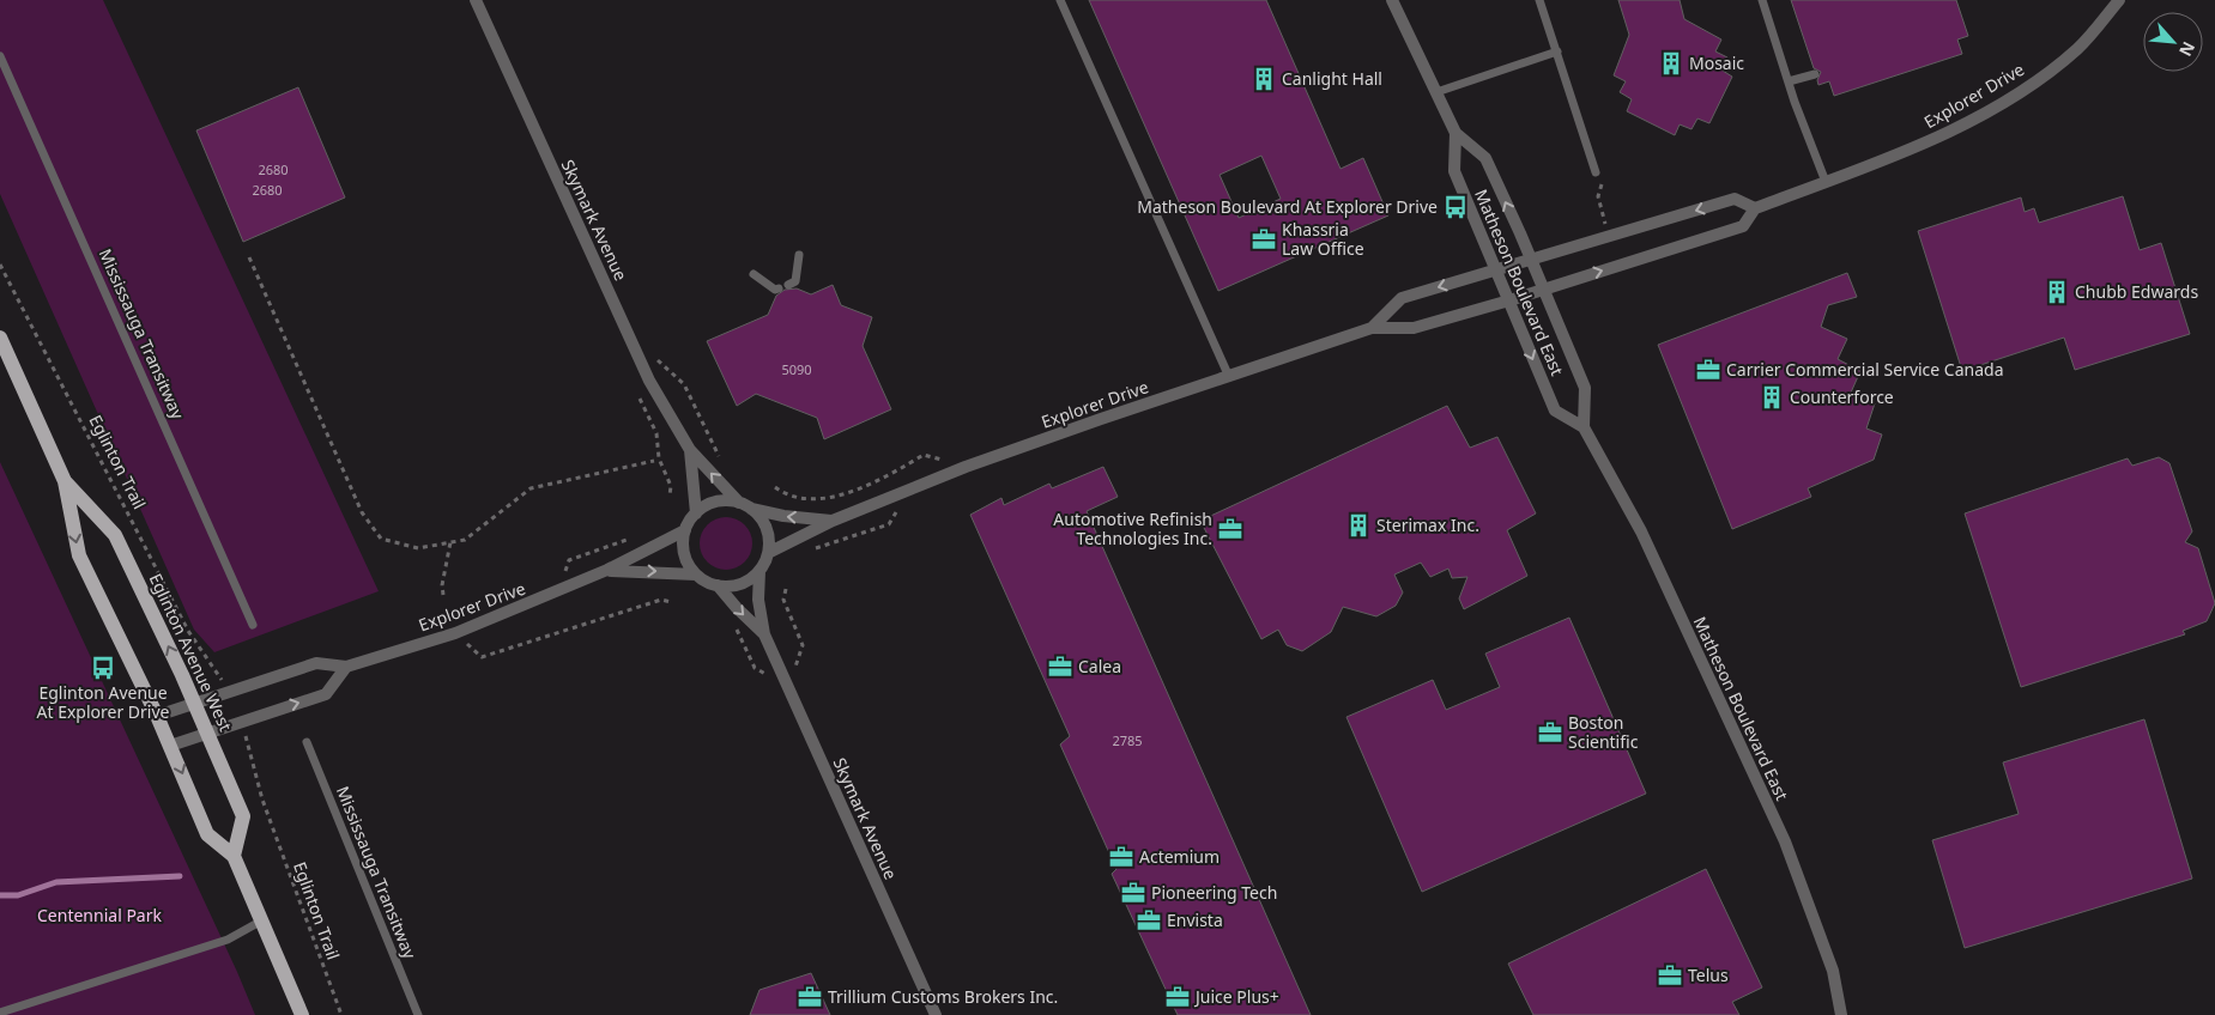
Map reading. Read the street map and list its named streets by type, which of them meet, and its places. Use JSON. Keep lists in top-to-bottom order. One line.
{"streets":{"main road":["Eglinton Avenue West"],"street":["Explorer Drive","Skymark Avenue","Matheson Boulevard East"],"lane":["Mississauga Transitway"],"path":["Eglinton Trail"]},"crossings":[["Explorer Drive","Skymark Avenue"],["Explorer Drive","Matheson Boulevard East"],["Explorer Drive","Eglinton Avenue West"]],"parks":["Centennial Park"],"places":{"building":["Mosaic","Canlight Hall","Chubb Edwards","Counterforce","Sterimax Inc."],"bus stop":["Matheson Boulevard At Explorer Drive","Eglinton Avenue At Explorer Drive"],"office":["Khassria Law Office","Carrier Commercial Service Canada","Automotive Refinish Technologies Inc.","Calea","Boston Scientific","Actemium","Pioneering Tech","Envista","Telus","Trillium Customs Brokers Inc.","Juice Plus+"]},"house_numbers":["2680","2680","5090","2785"],"north":"bottom right"}
